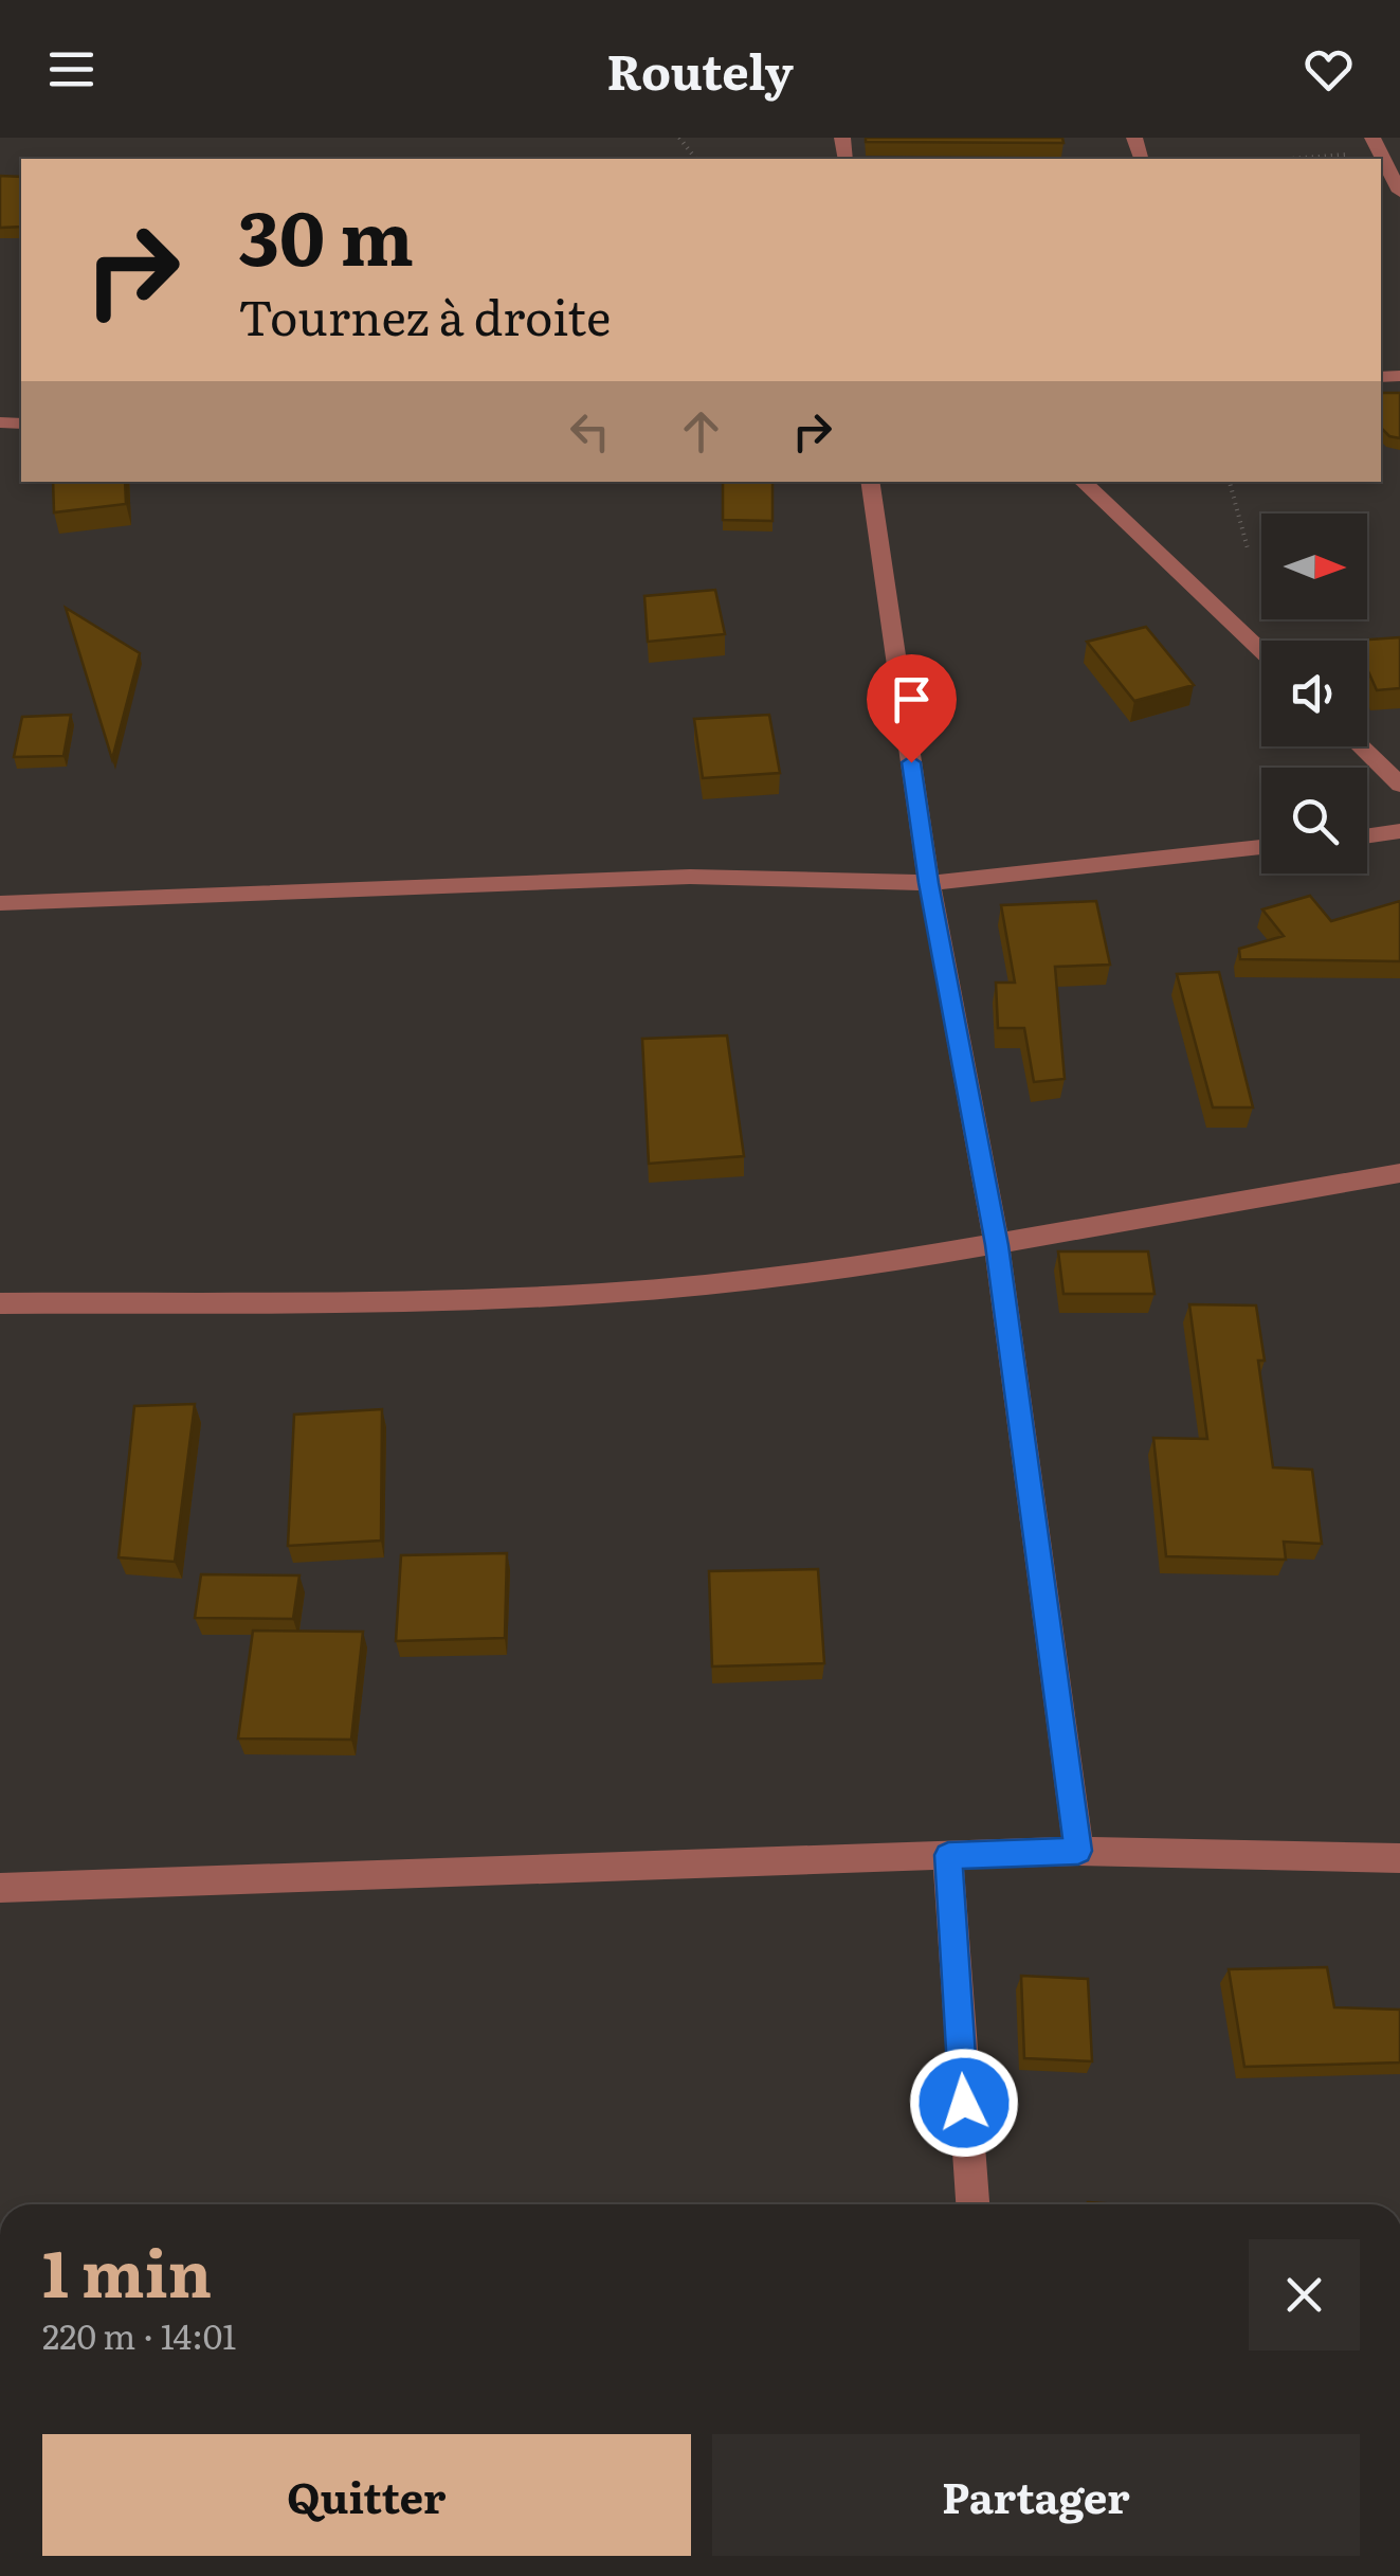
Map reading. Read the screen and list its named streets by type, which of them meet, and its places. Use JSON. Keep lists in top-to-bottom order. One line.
{"north":"right","page":{"header":"Routely","turn":["30 m","Tournez à droite"],"heading":["1 min","220 m · 14:01"],"buttons":["Quitter","Partager"]}}
